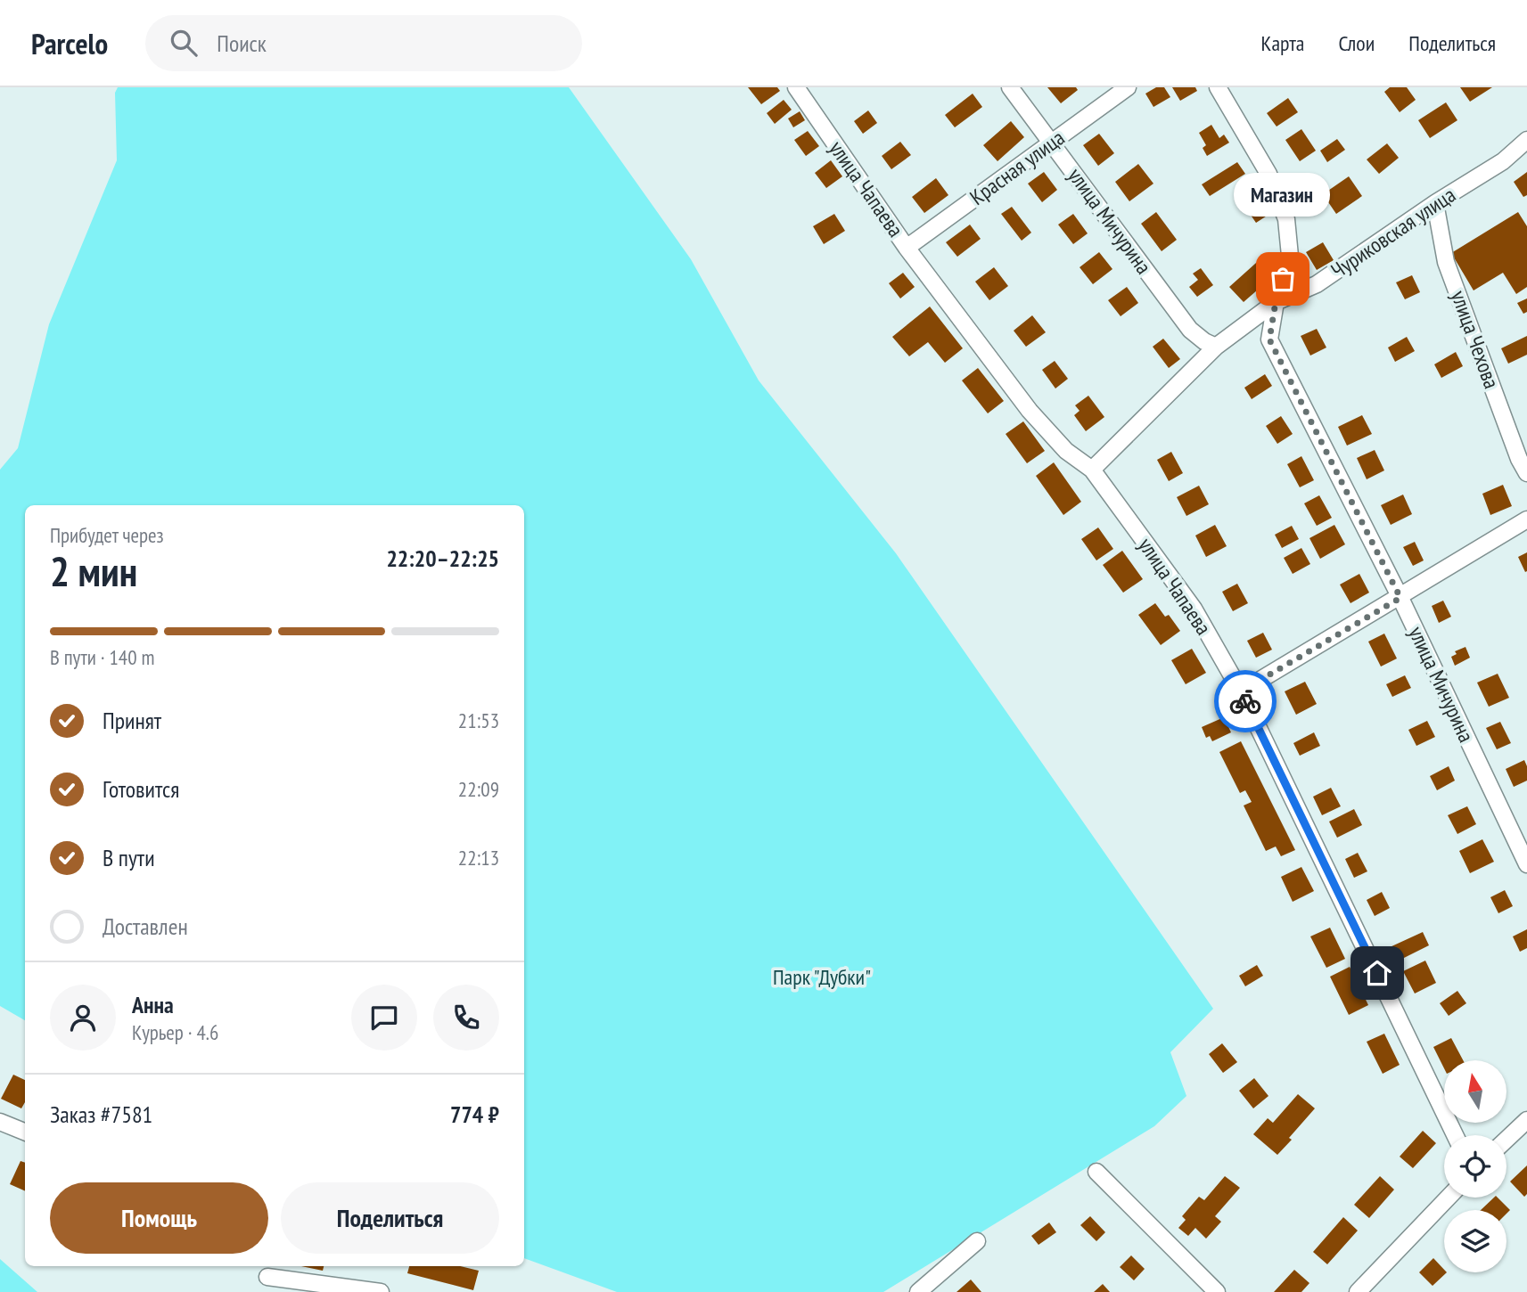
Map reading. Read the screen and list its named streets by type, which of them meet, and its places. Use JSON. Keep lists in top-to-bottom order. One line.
{"streets":{"street":["Красная улица","улица Чапаева","улица Мичурина","Чуриковская улица","улица Чехова"]},"crossings":[["Красная улица","улица Чапаева"],["Красная улица","улица Мичурина"],["улица Чапаева","Чуриковская улица"],["улица Мичурина","Чуриковская улица"],["Чуриковская улица","улица Чехова"]],"parks":["Парк \"Дубки\""],"places":["Магазин"],"north":"top","page":{"header":"Parcelo","search":"Поиск","nav":["Карта","Слои","Поделиться"],"bubble":"Магазин","heading":["2 мин","Прибудет через","22:20–22:25"],"panel":["Анна","Курьер · 4.6","Заказ #7581","774 ₽"],"bar":"В пути · 140 m","list":[["Принят","21:53"],["Готовится","22:09"],["В пути","22:13"],"Доставлен"],"buttons":["Помощь","Поделиться"]}}
